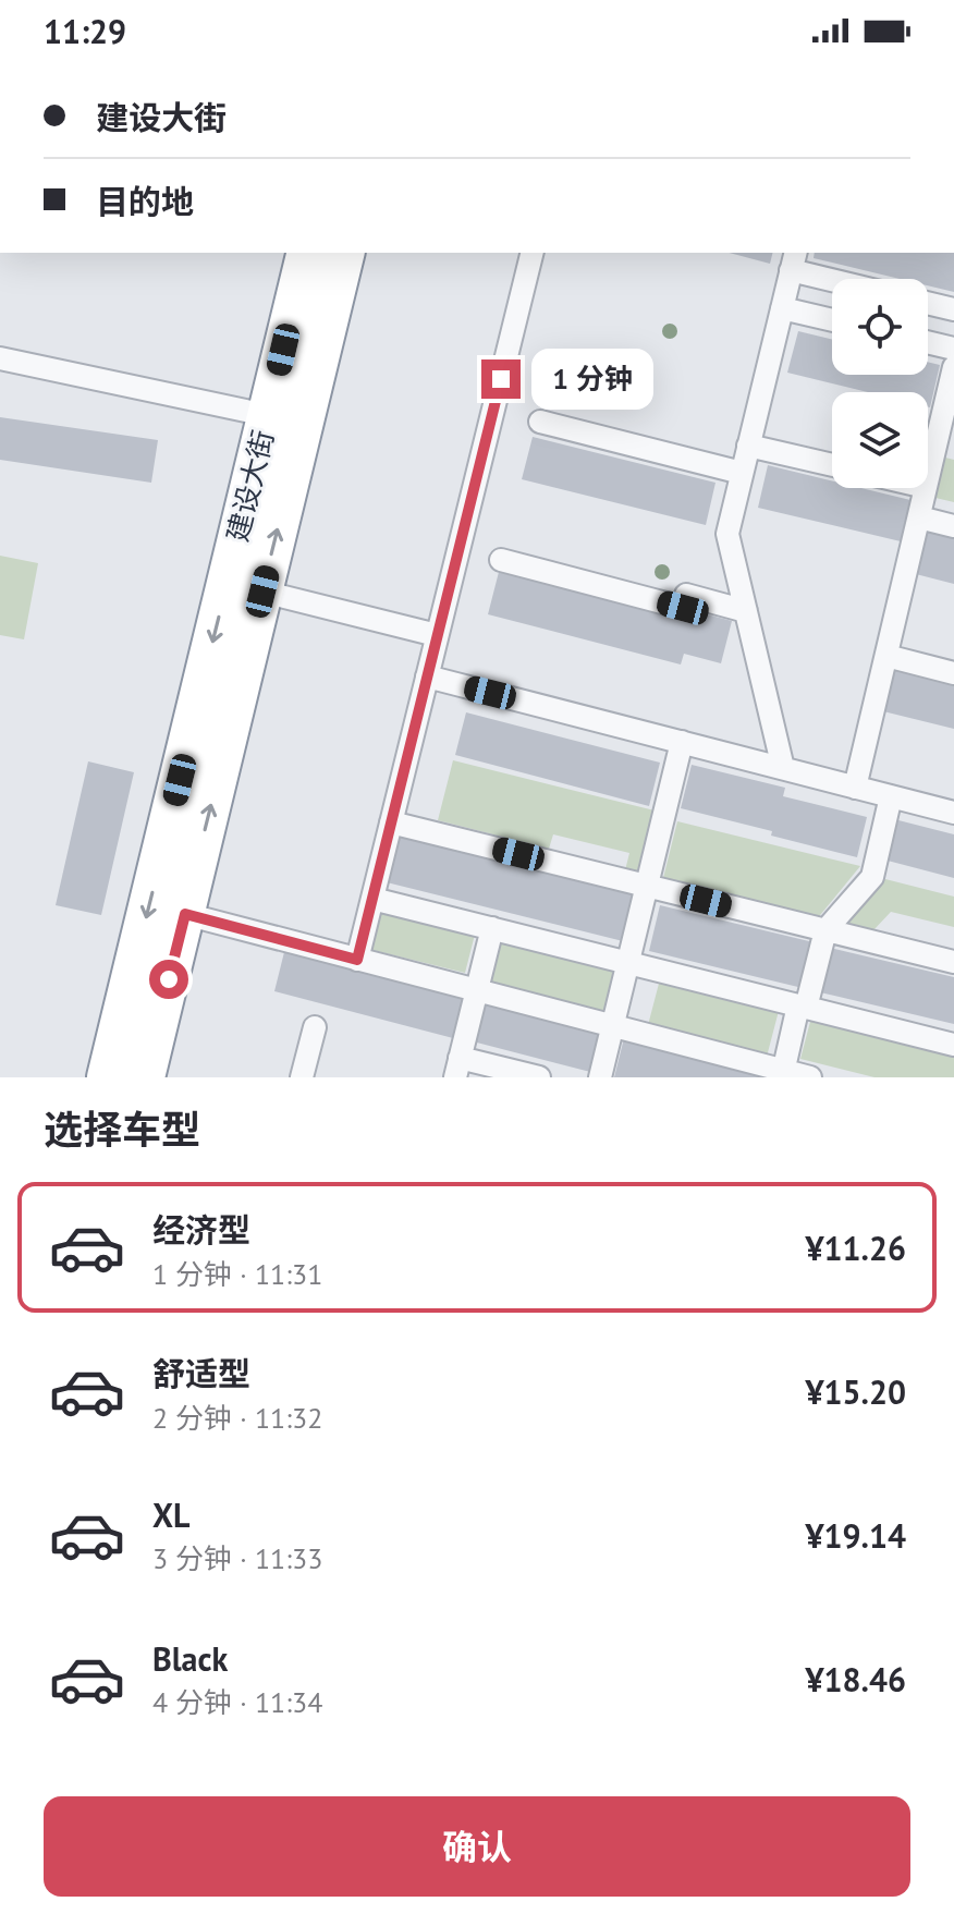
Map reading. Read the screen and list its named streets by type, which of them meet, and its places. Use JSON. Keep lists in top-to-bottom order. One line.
{"streets":{"highway":["建设大街"]},"page":{"status":"11:29","banner":["建设大街","目的地"],"bubble":"1 分钟","heading":"选择车型","list":[{"name":"经济型","note":"1 分钟 · 11:31","value":"¥11.26"},{"name":"舒适型","note":"2 分钟 · 11:32","value":"¥15.20"},{"name":"XL","note":"3 分钟 · 11:33","value":"¥19.14"},{"name":"Black","note":"4 分钟 · 11:34","value":"¥18.46"}],"buttons":"确认"}}
